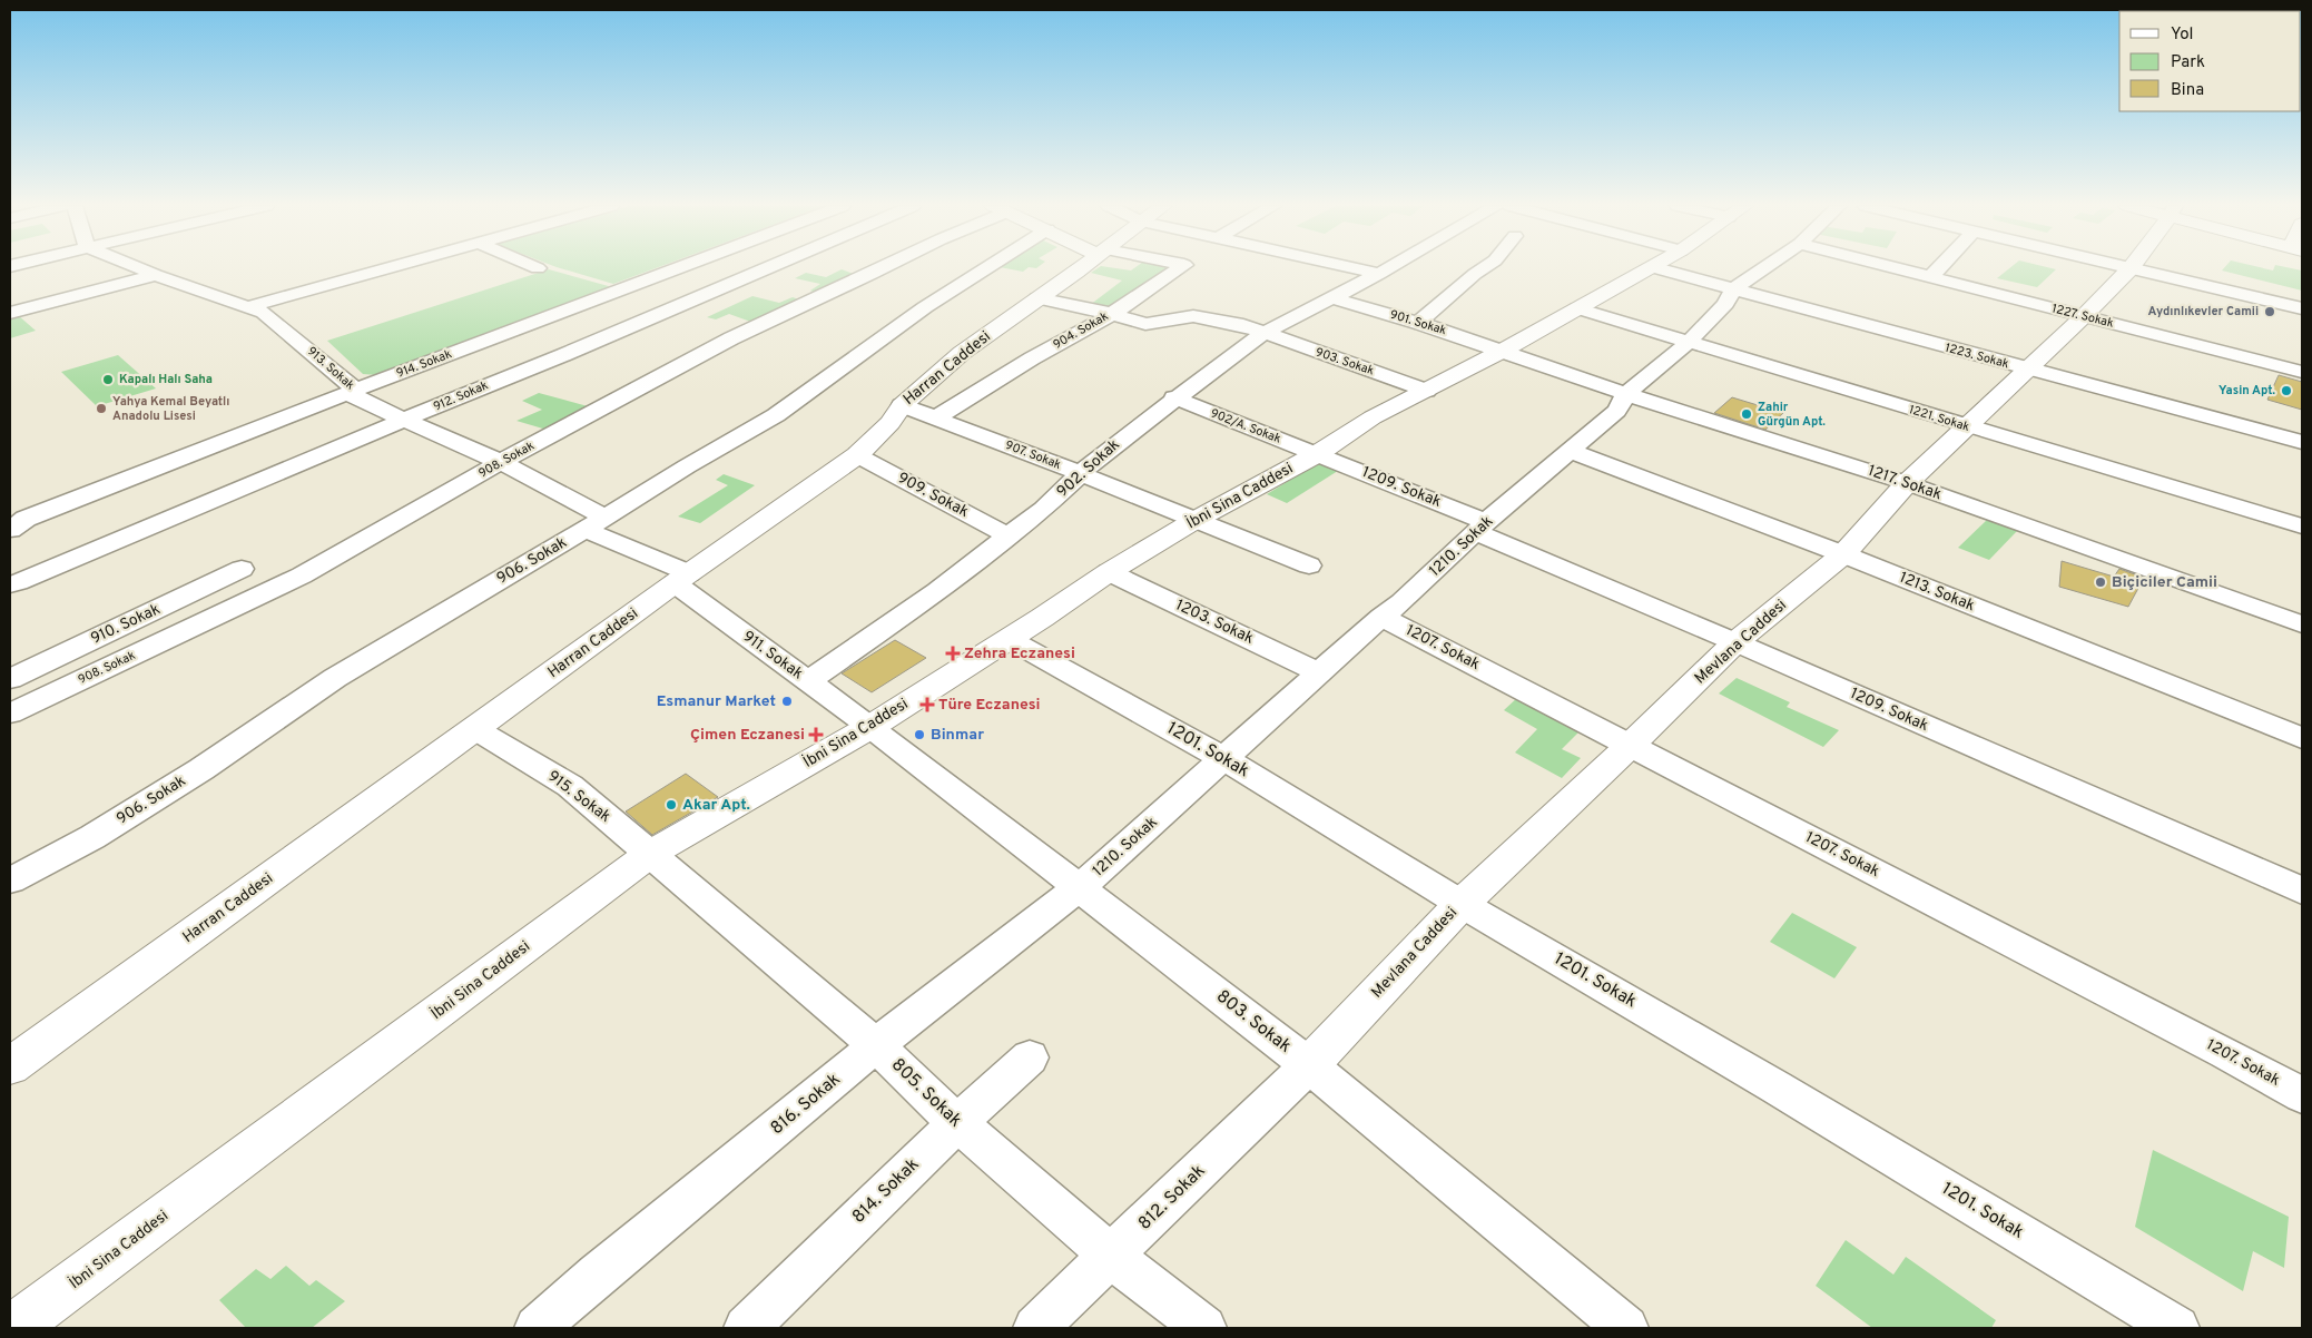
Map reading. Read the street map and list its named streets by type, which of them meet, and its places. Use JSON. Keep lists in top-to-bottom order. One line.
{"streets":{"street":["1227. Sokak","901. Sokak","904. Sokak","1223. Sokak","903. Sokak","914. Sokak","913. Sokak","Harran Caddesi","912. Sokak","1221. Sokak","902/A. Sokak","907. Sokak","908. Sokak","902. Sokak","1217. Sokak","1209. Sokak","909. Sokak","İbni Sina Caddesi","1210. Sokak","906. Sokak","1213. Sokak","1203. Sokak","910. Sokak","Mevlana Caddesi","1207. Sokak","911. Sokak","1201. Sokak","915. Sokak","803. Sokak","805. Sokak","816. Sokak","814. Sokak","812. Sokak"]},"crossings":[["1227. Sokak","Mevlana Caddesi"],["901. Sokak","902. Sokak"],["901. Sokak","1217. Sokak"],["901. Sokak","İbni Sina Caddesi"],["904. Sokak","903. Sokak"],["904. Sokak","907. Sokak"],["1223. Sokak","1210. Sokak"],["1223. Sokak","Mevlana Caddesi"],["903. Sokak","Harran Caddesi"],["903. Sokak","902. Sokak"],["903. Sokak","İbni Sina Caddesi"],["914. Sokak","913. Sokak"],["913. Sokak","Harran Caddesi"],["913. Sokak","912. Sokak"],["913. Sokak","908. Sokak"],["913. Sokak","906. Sokak"],["913. Sokak","911. Sokak"],["Harran Caddesi","907. Sokak"],["Harran Caddesi","909. Sokak"],["Harran Caddesi","911. Sokak"],["Harran Caddesi","915. Sokak"],["1221. Sokak","İbni Sina Caddesi"],["1221. Sokak","1210. Sokak"],["1221. Sokak","Mevlana Caddesi"],["902/A. Sokak","902. Sokak"],["902/A. Sokak","1209. Sokak"],["902/A. Sokak","İbni Sina Caddesi"],["907. Sokak","902. Sokak"],["907. Sokak","İbni Sina Caddesi"],["902. Sokak","909. Sokak"],["902. Sokak","911. Sokak"],["1217. Sokak","İbni Sina Caddesi"],["1217. Sokak","1210. Sokak"],["1217. Sokak","Mevlana Caddesi"],["1209. Sokak","İbni Sina Caddesi"],["1209. Sokak","1210. Sokak"],["1209. Sokak","Mevlana Caddesi"],["İbni Sina Caddesi","1203. Sokak"],["İbni Sina Caddesi","911. Sokak"],["İbni Sina Caddesi","1201. Sokak"],["İbni Sina Caddesi","915. Sokak"],["İbni Sina Caddesi","803. Sokak"],["İbni Sina Caddesi","805. Sokak"],["1210. Sokak","1213. Sokak"],["1210. Sokak","1203. Sokak"],["1210. Sokak","1207. Sokak"],["1210. Sokak","1201. Sokak"],["1210. Sokak","803. Sokak"],["1210. Sokak","816. Sokak"],["1213. Sokak","Mevlana Caddesi"],["Mevlana Caddesi","1207. Sokak"],["Mevlana Caddesi","1201. Sokak"],["Mevlana Caddesi","803. Sokak"],["Mevlana Caddesi","812. Sokak"],["911. Sokak","803. Sokak"],["915. Sokak","805. Sokak"],["803. Sokak","816. Sokak"],["803. Sokak","812. Sokak"],["805. Sokak","816. Sokak"],["805. Sokak","814. Sokak"],["805. Sokak","812. Sokak"]],"places":{"other":["Aydınlıkevler Camii","Kapalı Halı Saha","Yasin Apt.","Yahya Kemal Beyatlı Anadolu Lisesi","Zahir Gürgün Apt.","Biçiciler Camii","Esmanur Market","Binmar","Akar Apt."],"health":["Zehra Eczanesi","Türe Eczanesi","Çimen Eczanesi"]},"legend":["Yol","Park","Bina"]}
